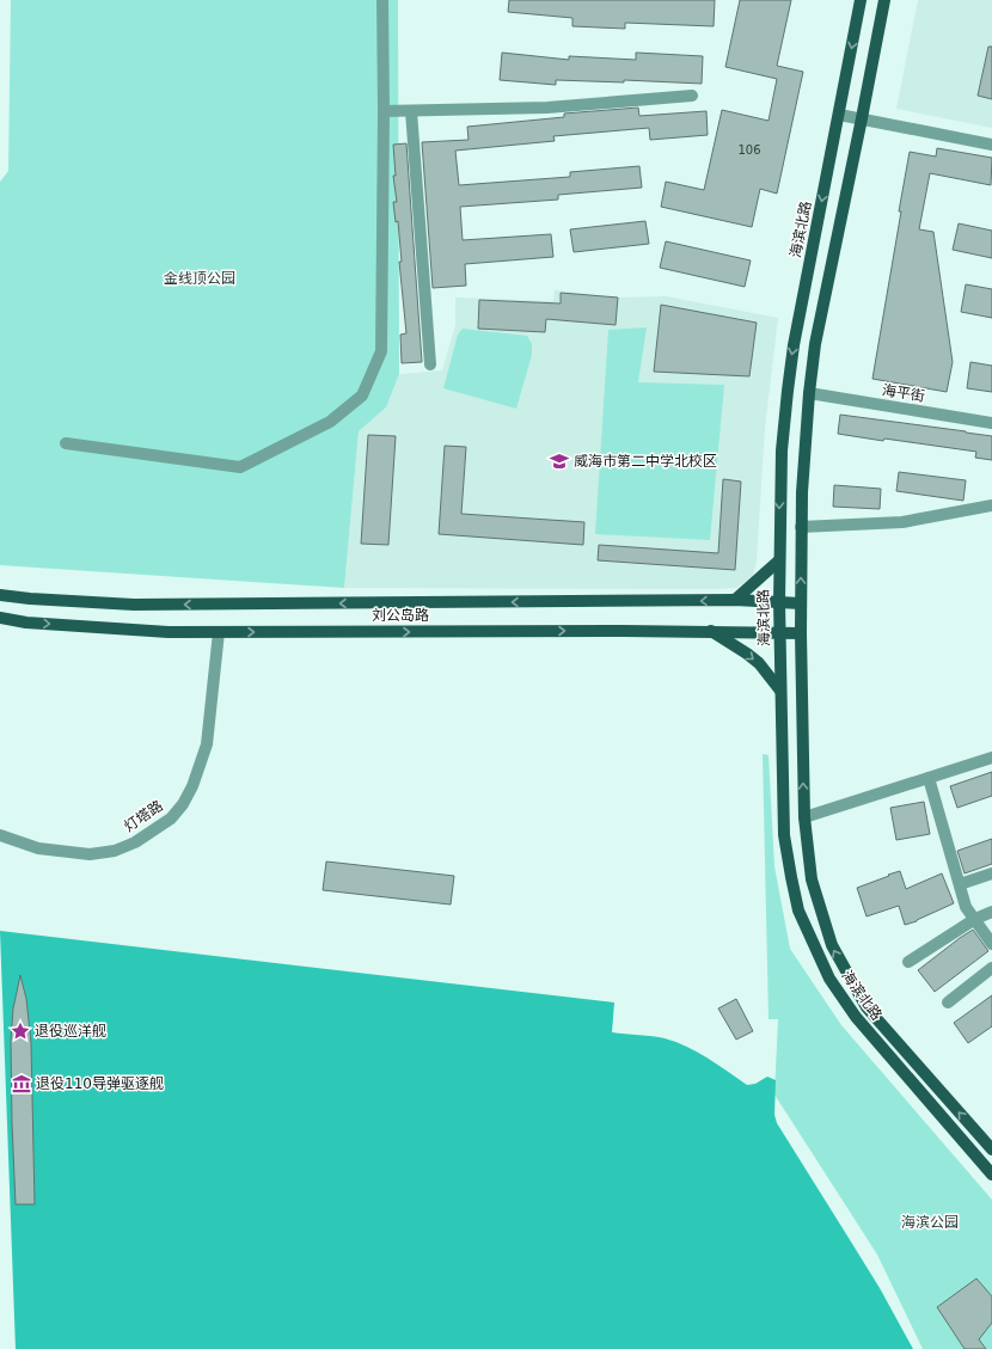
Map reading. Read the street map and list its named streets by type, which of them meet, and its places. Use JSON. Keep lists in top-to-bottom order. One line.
{"streets":{"main road":["海滨北路","刘公岛路"],"street":["海平街","灯塔路"]},"crossings":[["海滨北路","海平街"],["海滨北路","刘公岛路"],["刘公岛路","灯塔路"]],"parks":["金线顶公园","海滨公园"],"places":{"school or university":["威海市第二中学北校区"],"place":["退役巡洋舰"],"museum":["退役110导弹驱逐舰"]},"house_numbers":["106"]}
